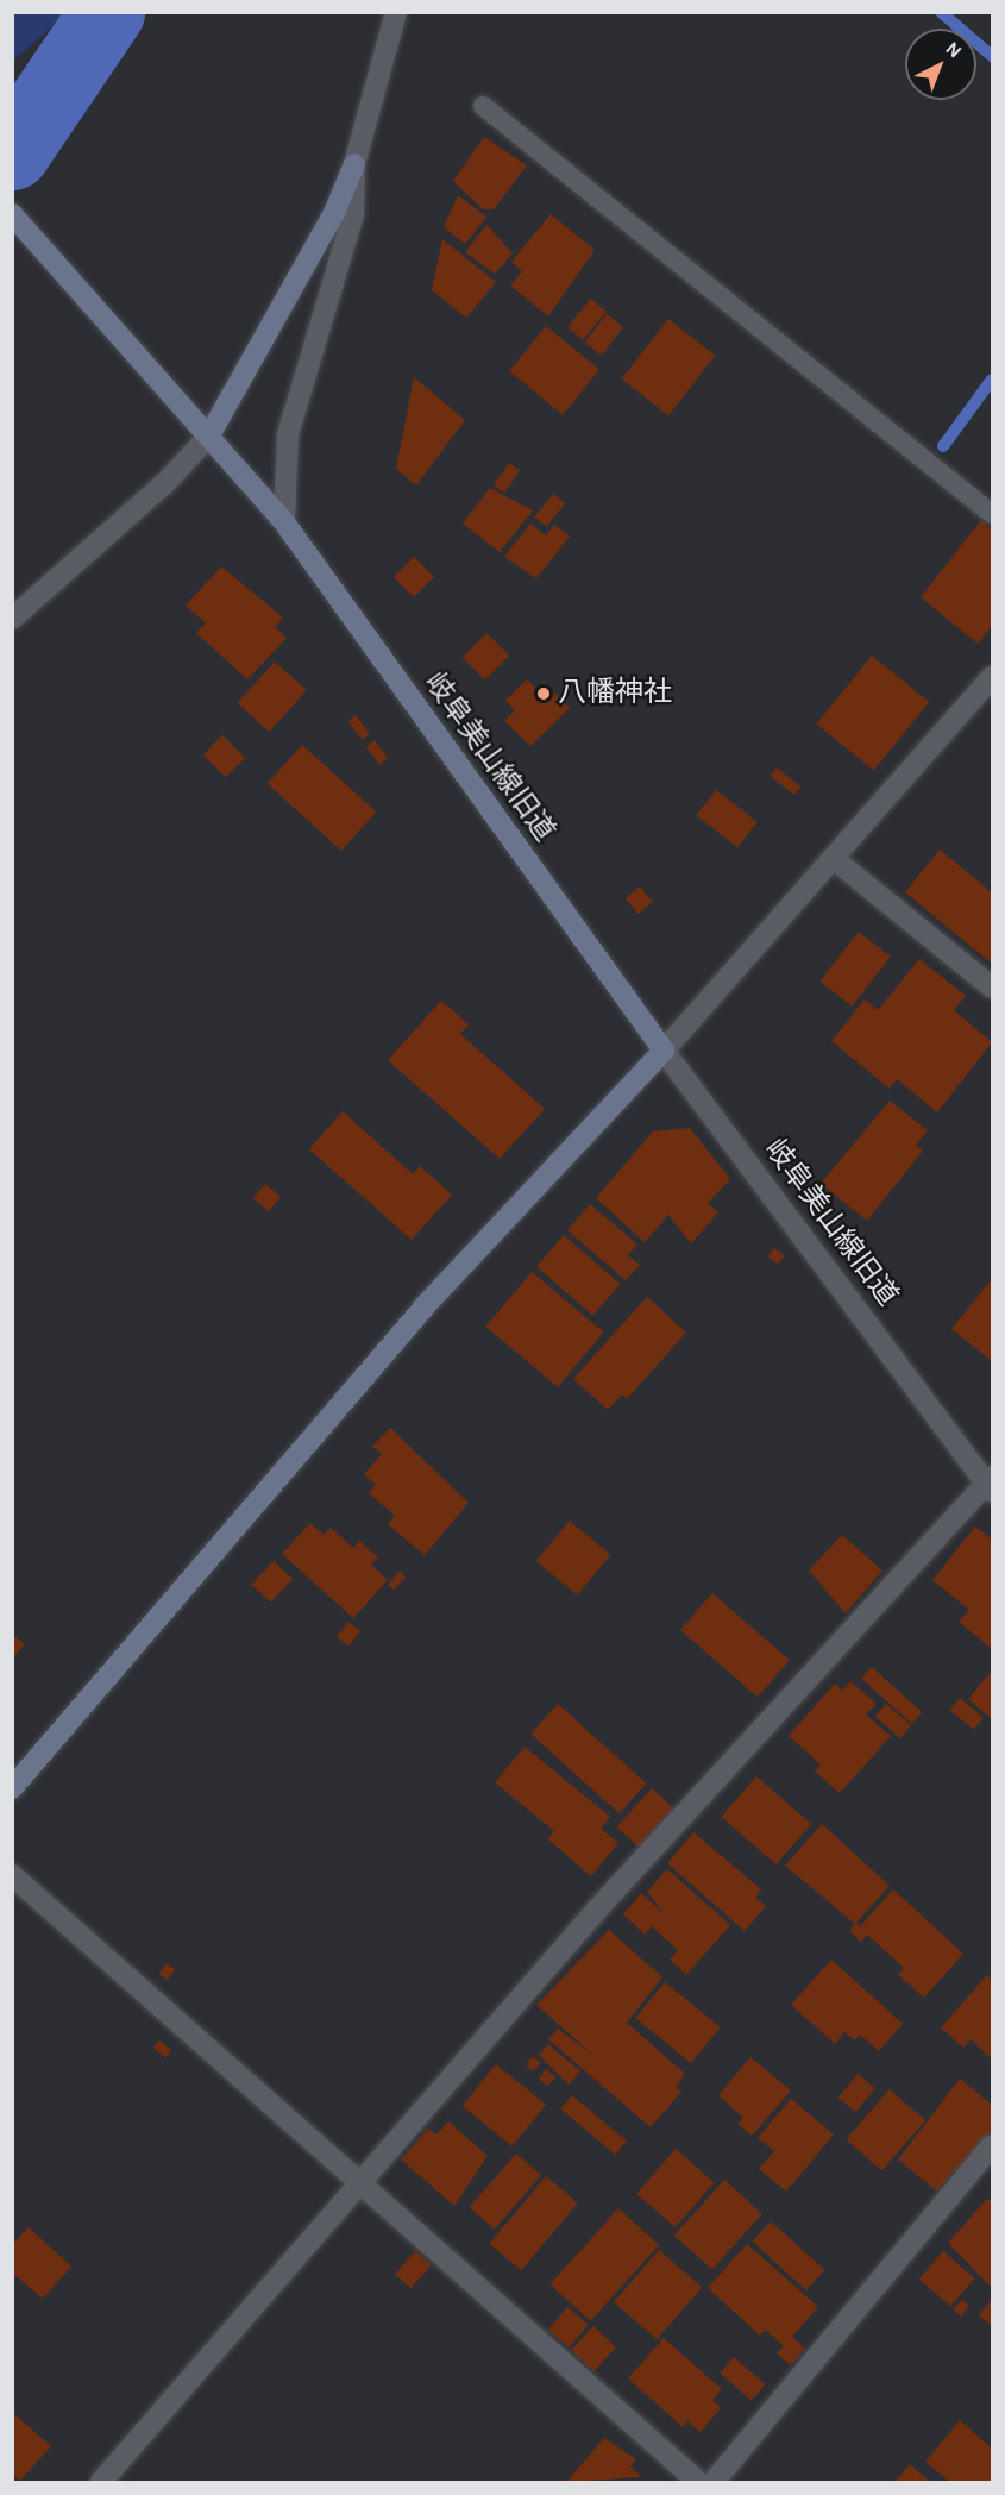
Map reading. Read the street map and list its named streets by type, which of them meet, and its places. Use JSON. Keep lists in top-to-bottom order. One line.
{"streets":{"street":["岐阜美山線旧道"]},"places":["八幡神社"],"north":"top right"}
